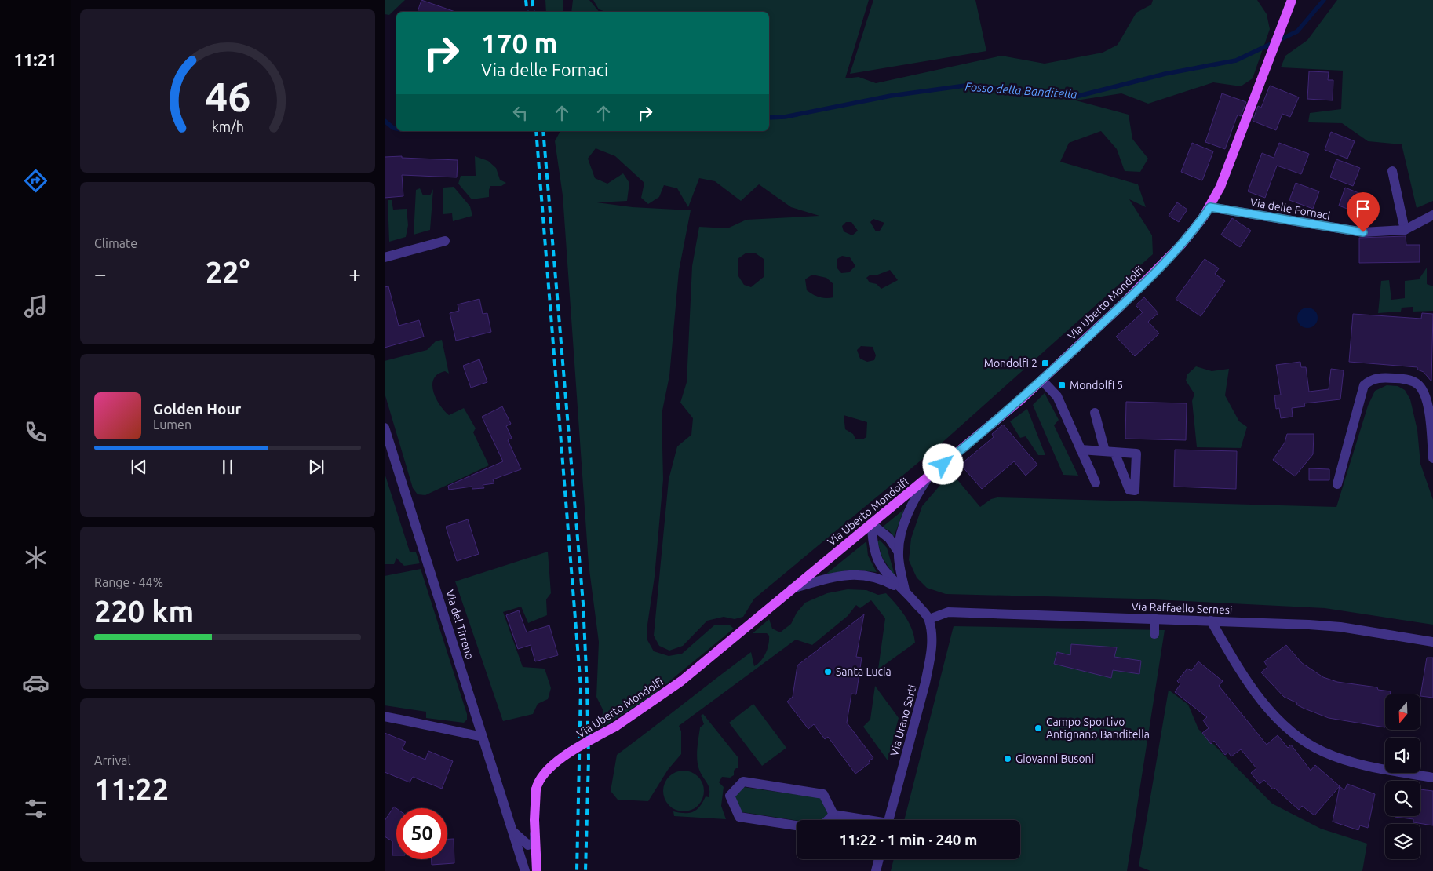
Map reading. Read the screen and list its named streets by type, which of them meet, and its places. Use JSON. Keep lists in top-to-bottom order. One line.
{"streets":{"main road":["Via Uberto Mondolfi"],"street":["Via delle Fornaci","Via Raffaello Sernesi","Via del Tirreno","Via Urano Sarti"]},"crossings":[["Via delle Fornaci","Via Uberto Mondolfi"],["Via Uberto Mondolfi","Via del Tirreno"],["Via Raffaello Sernesi","Via Urano Sarti"]],"water":["Fosso della Banditella"],"places":{"transit":["Mondolfi 2","Mondolfi 5"],"other":["Santa Lucia","Campo Sportivo Antignano Banditella","Giovanni Busoni"]},"north":"bottom","page":{"tabs":"11:21","turn":["170 m","Via delle Fornaci"],"tile":["Climate",["Range · 44%","220 km"],["Arrival","11:22"]],"heat":["−","22°","+"],"song":["Golden Hour","Lumen"],"limit":"50","trip":"11:22 · 1 min · 240 m","gauge":["46","km/h"]}}
